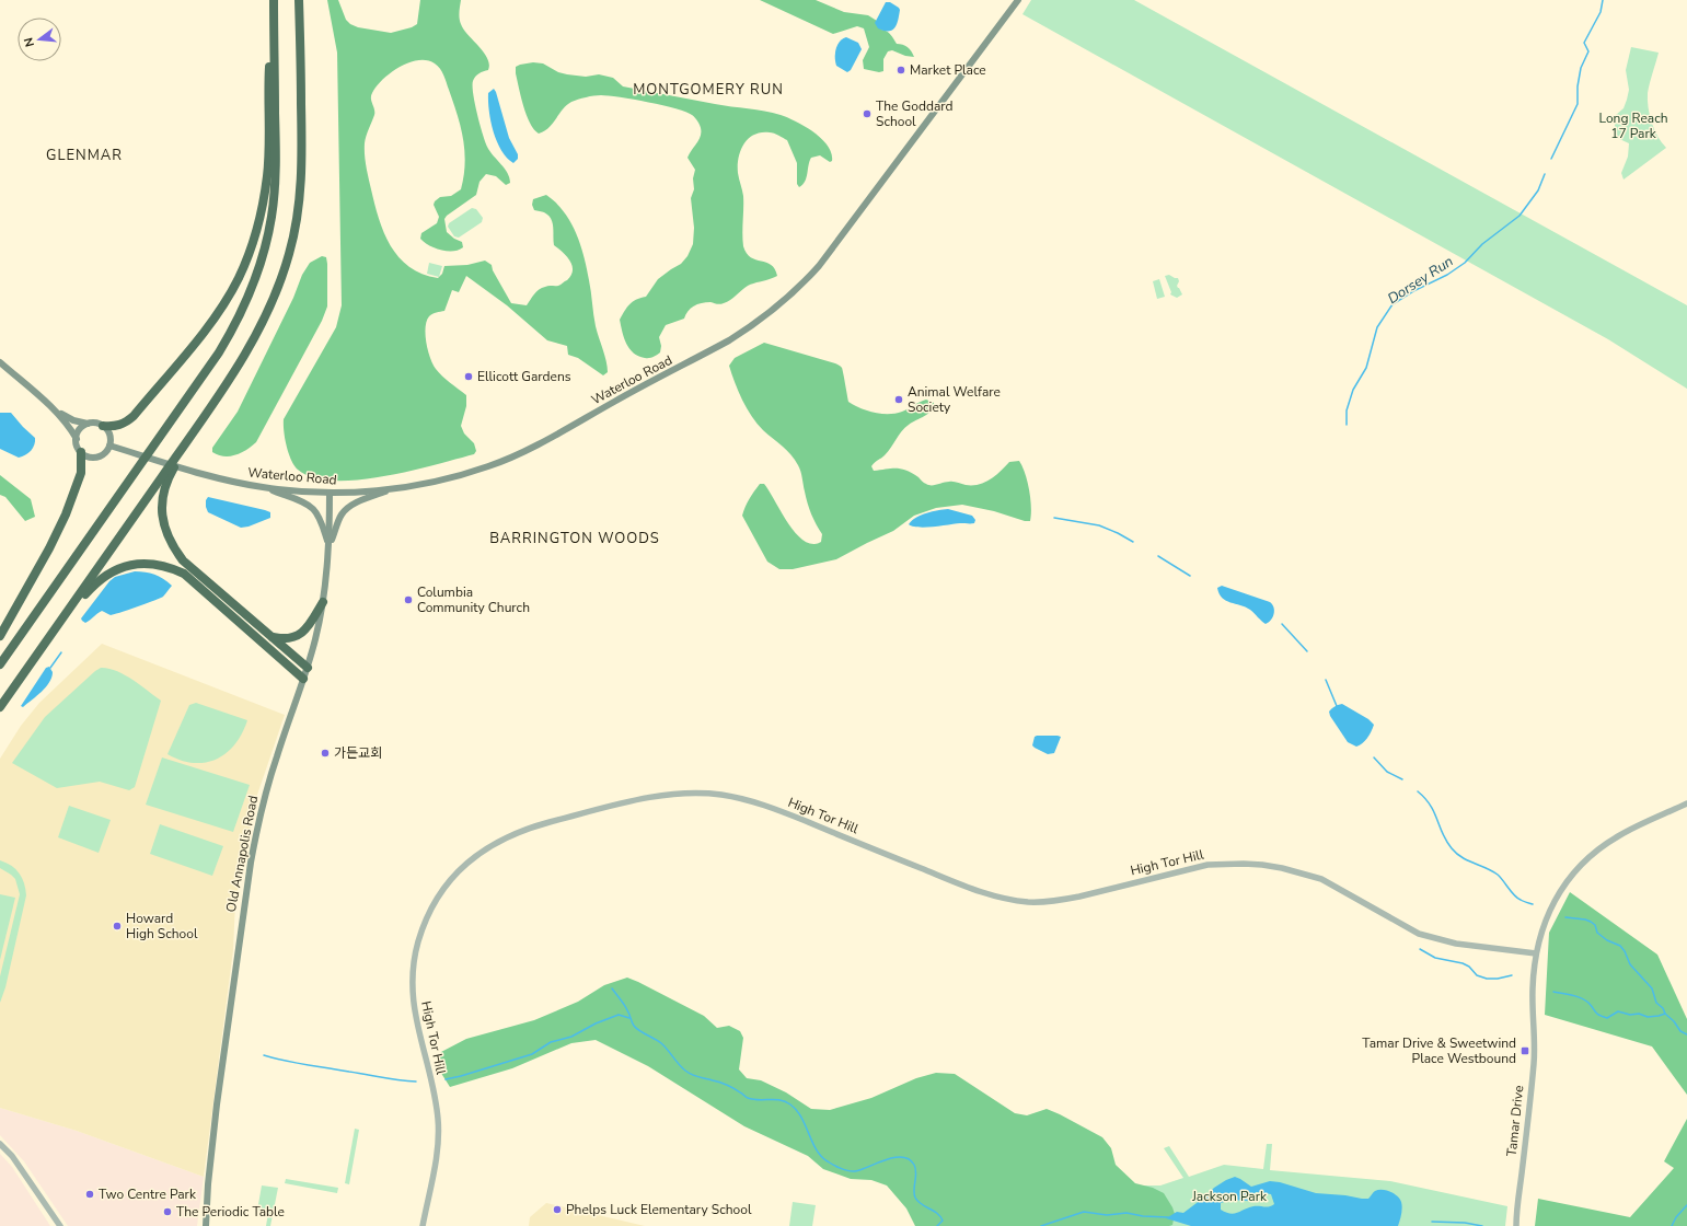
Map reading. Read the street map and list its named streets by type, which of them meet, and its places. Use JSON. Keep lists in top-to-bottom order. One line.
{"streets":{"main road":["Waterloo Road","Old Annapolis Road"],"street":["High Tor Hill","Tamar Drive"]},"crossings":[["Waterloo Road","Old Annapolis Road"],["High Tor Hill","Tamar Drive"]],"districts":["MONTGOMERY RUN","GLENMAR","BARRINGTON WOODS"],"water":["Dorsey Run"],"parks":["Long Reach 17 Park","Jackson Park"],"places":{"other":["Market Place","The Goddard School","Ellicott Gardens","Animal Welfare Society","Columbia Community Church","가든교회","Howard High School","Two Centre Park","Phelps Luck Elementary School","The Periodic Table"],"transit":["Tamar Drive & Sweetwind Place Westbound"]},"north":"left"}
